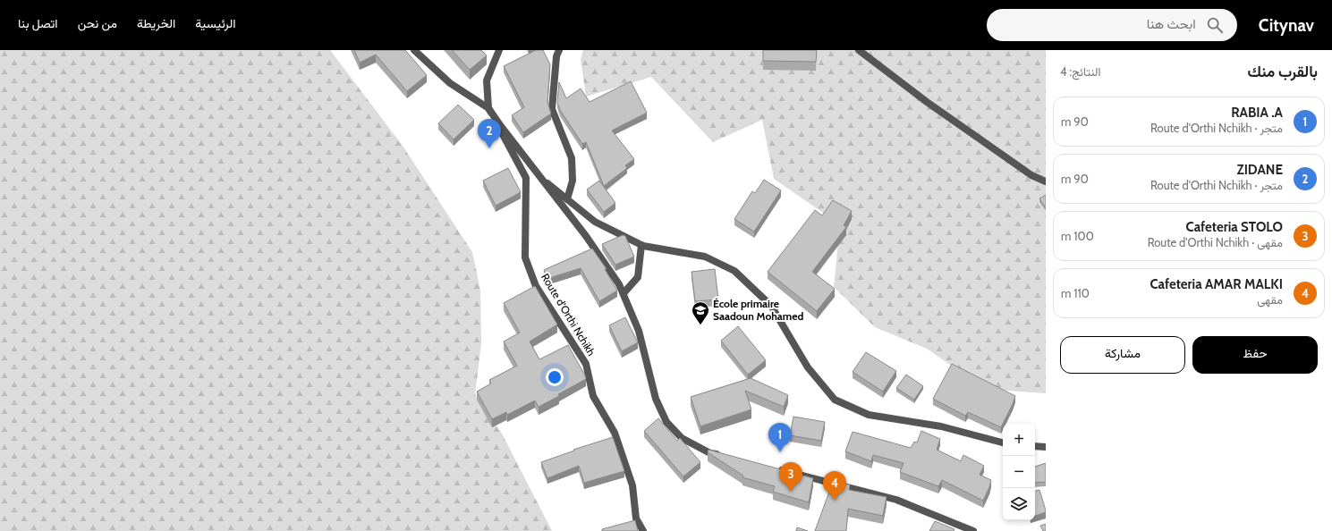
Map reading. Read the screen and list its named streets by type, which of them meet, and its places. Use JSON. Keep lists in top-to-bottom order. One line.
{"streets":{"street":["Route d'Orthi Nchikh"]},"places":{"school or university":["École primaire Saadoun Mohamed"]},"page":{"header":"Citynav","search":"ابحث هنا","nav":["الرئيسية","الخريطة","من نحن","اتصل بنا"],"heading":["بالقرب منك","النتائج: 4"],"list":[{"mark":"1","name":"RABIA .A","note":"متجر · Route d'Orthi Nchikh","value":"90 m"},{"mark":"2","name":"ZIDANE","note":"متجر · Route d'Orthi Nchikh","value":"90 m"},{"mark":"3","name":"Cafeteria STOLO","note":"مقهى · Route d'Orthi Nchikh","value":"100 m"},{"mark":"4","name":"Cafeteria AMAR MALKI","note":"مقهى","value":"110 m"}],"pins":["2","1","3","4"],"buttons":["حفظ","مشاركة"],"map_buttons":["+","−"]}}
